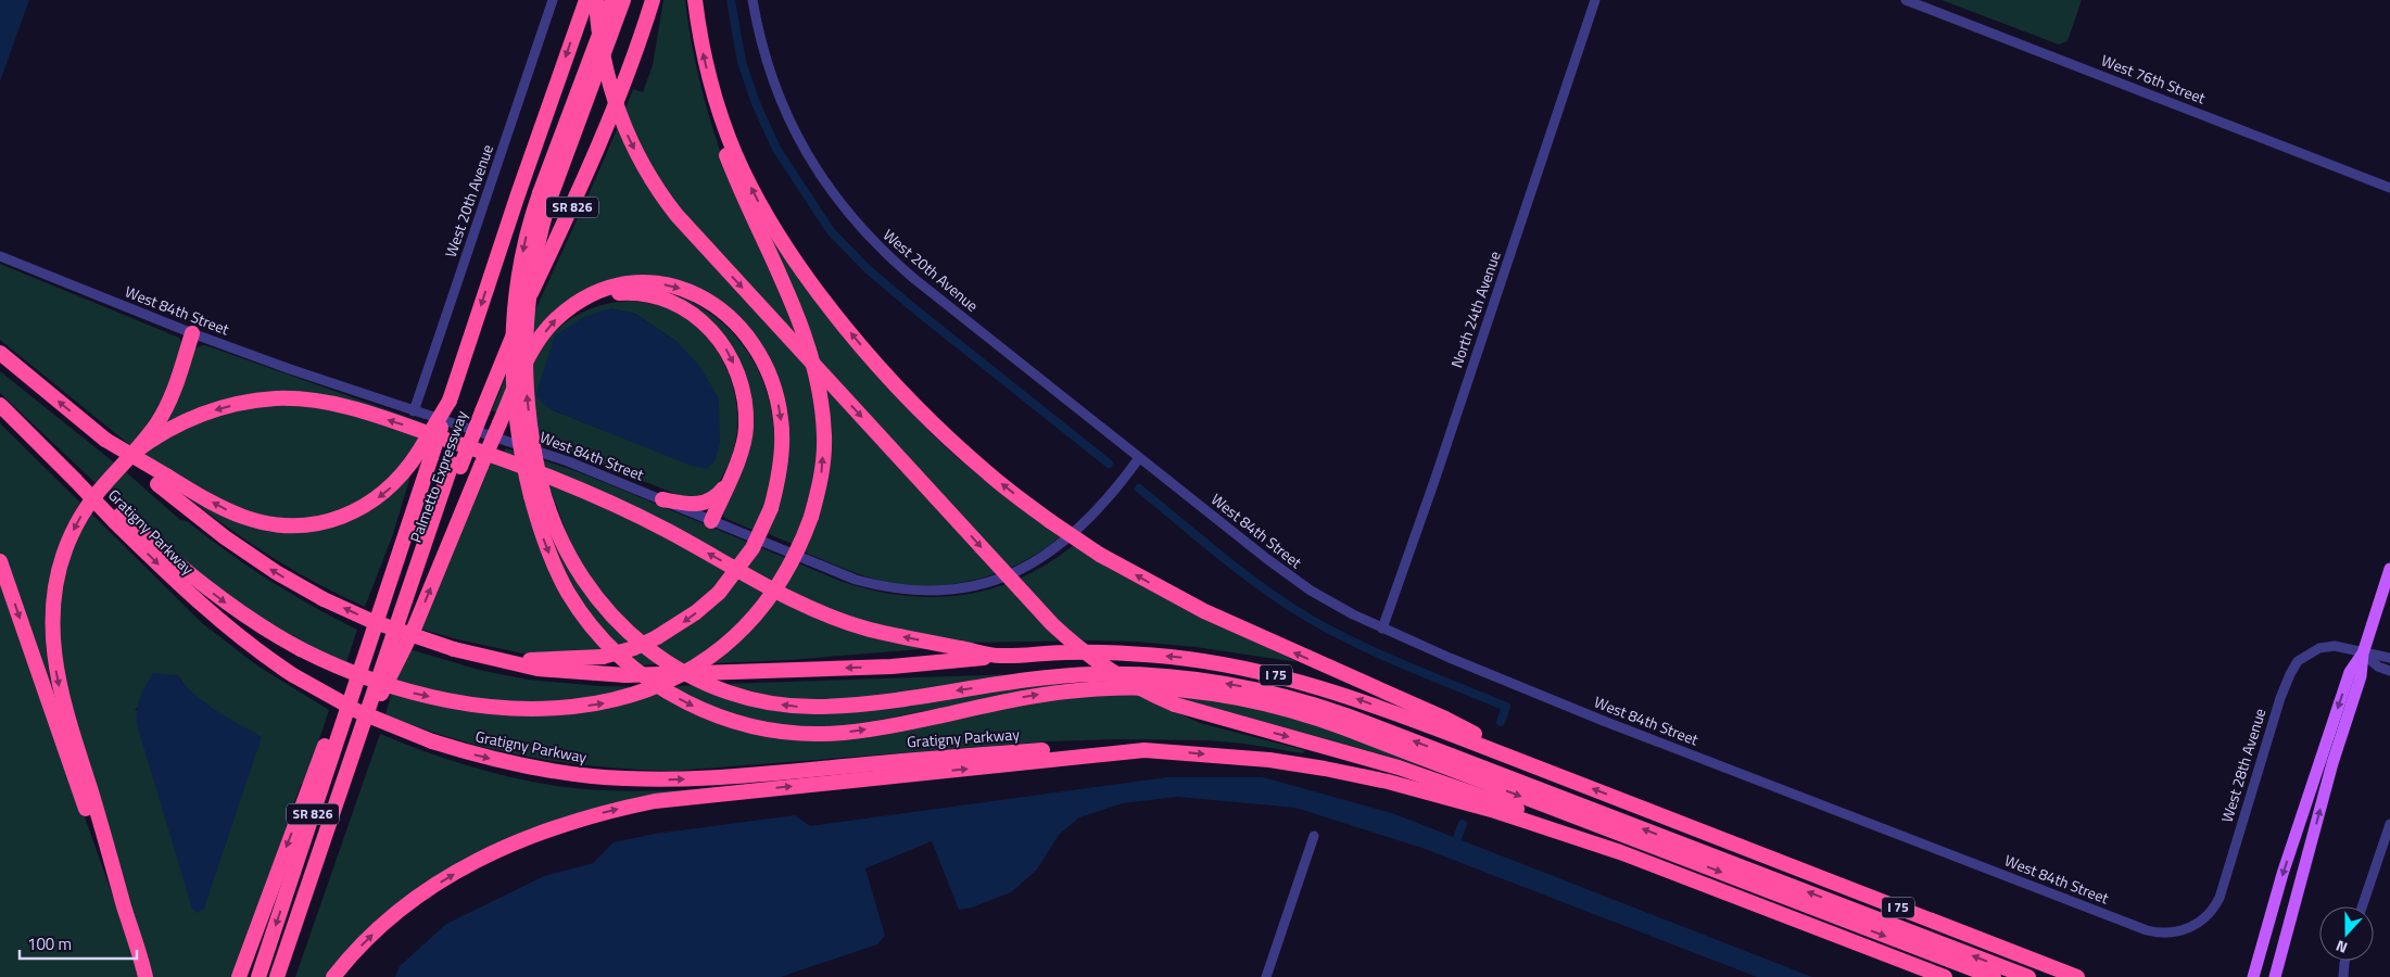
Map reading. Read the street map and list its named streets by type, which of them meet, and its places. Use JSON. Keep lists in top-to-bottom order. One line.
{"streets":{"highway":["SR 826","Palmetto Expressway","Gratigny Parkway","I 75"],"street":["West 76th Street","West 20th Avenue","North 24th Avenue","West 84th Street","West 28th Avenue"]},"crossings":[["West 20th Avenue","West 84th Street"],["North 24th Avenue","West 84th Street"],["West 84th Street","West 28th Avenue"]],"scale_bar":"100 m","north":"bottom"}
